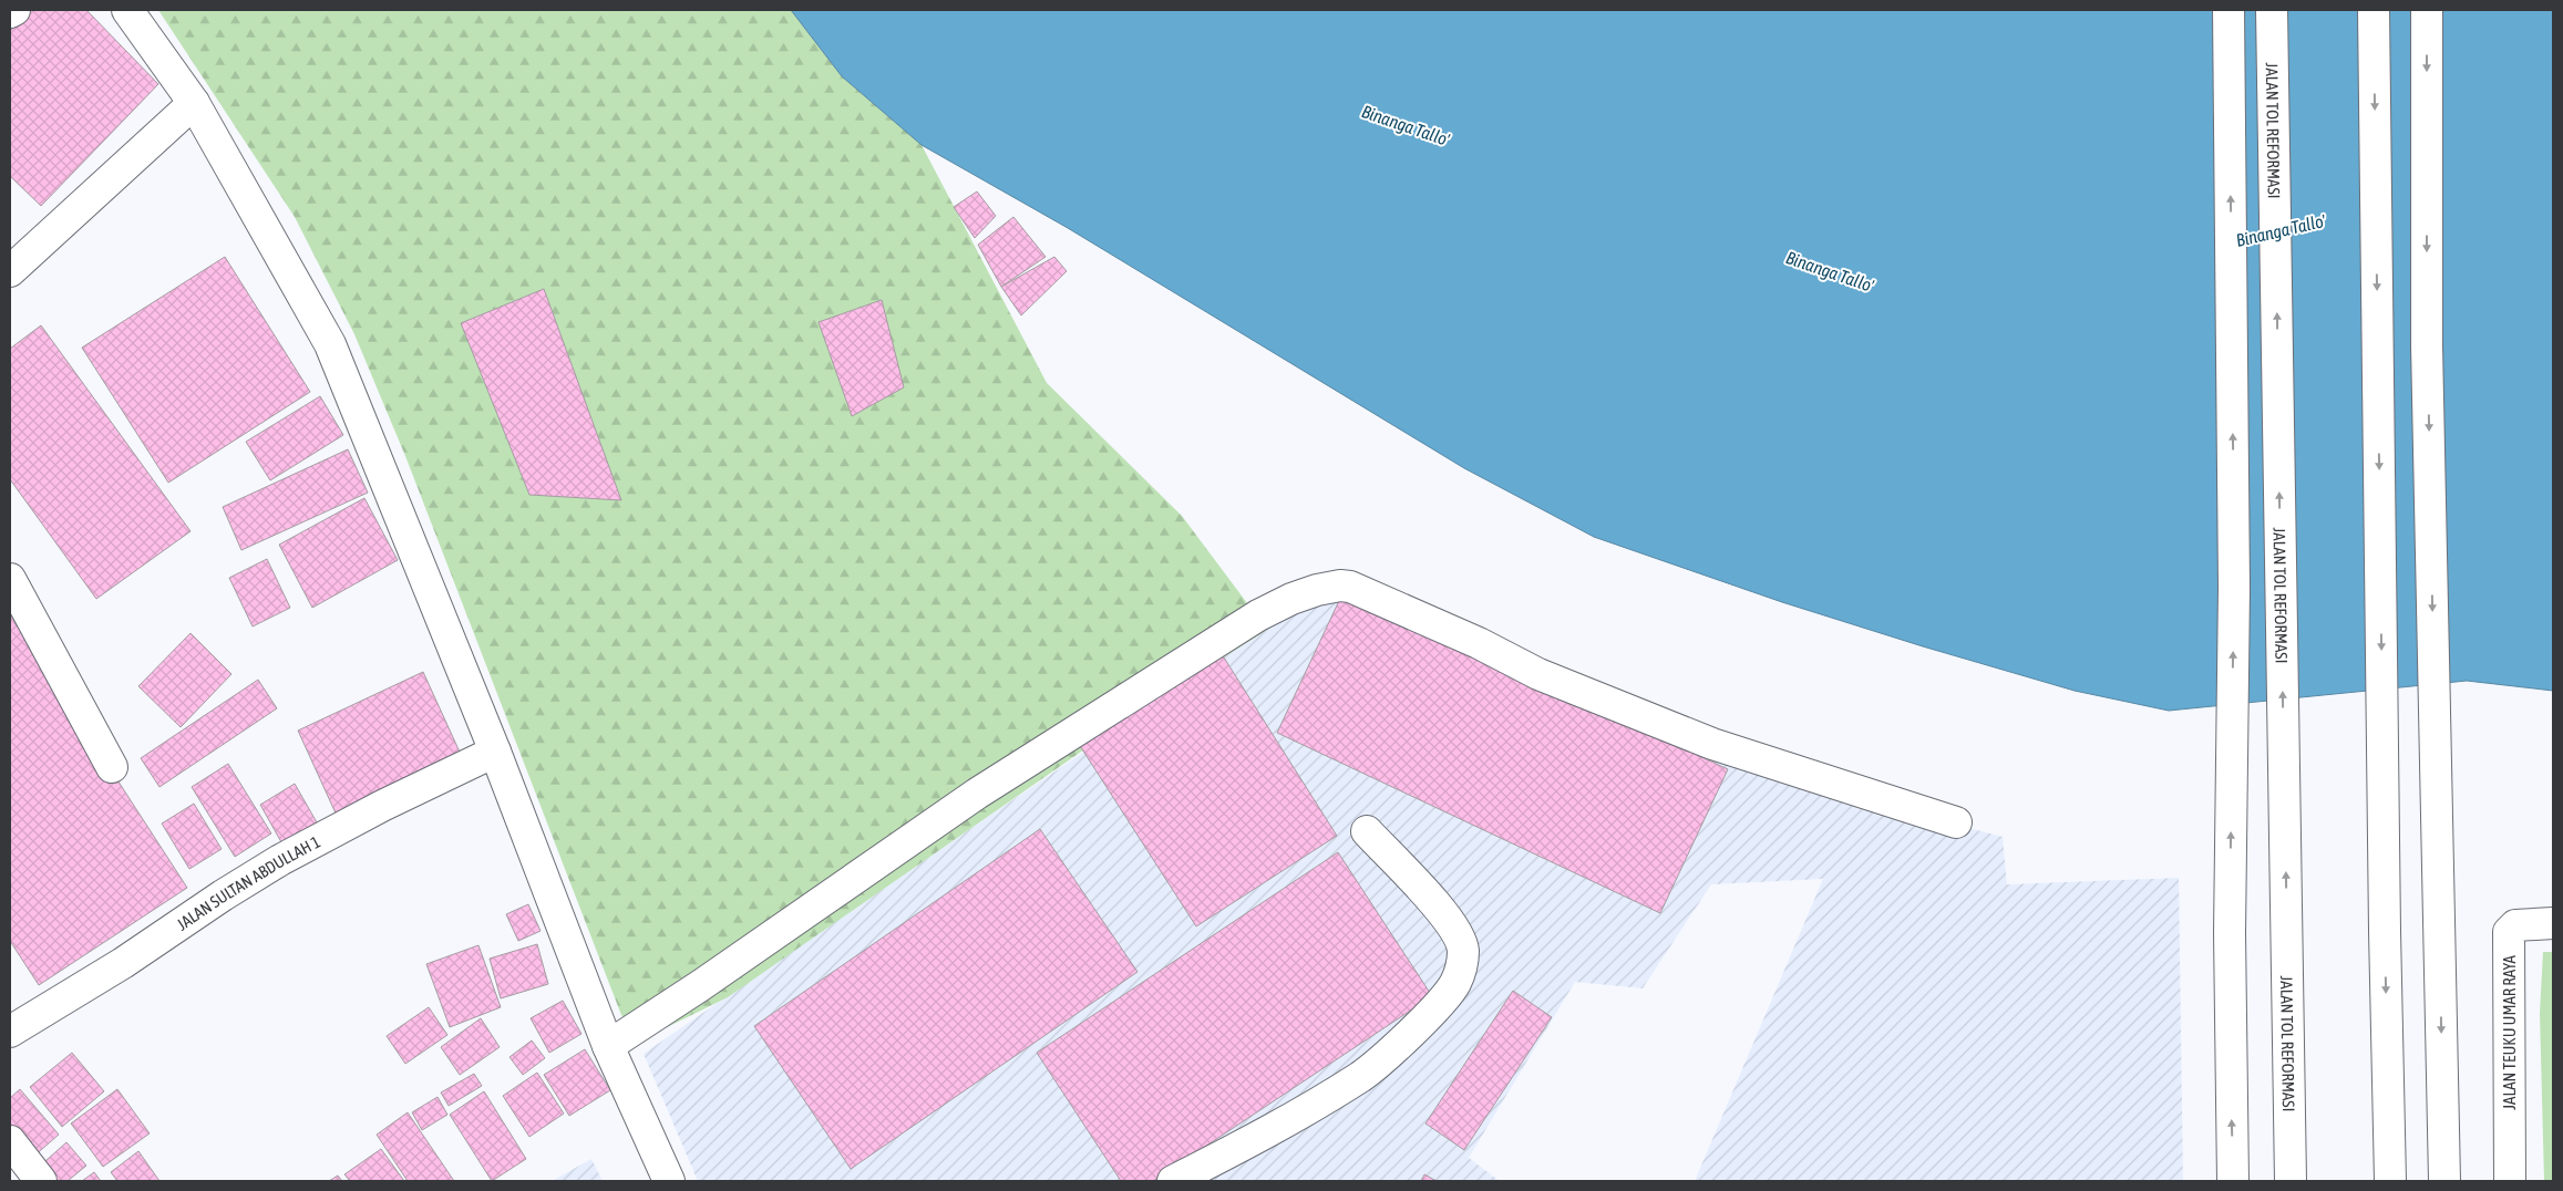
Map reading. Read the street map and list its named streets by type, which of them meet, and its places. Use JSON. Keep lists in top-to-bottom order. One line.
{"streets":{"main road":["JALAN TOL REFORMASI","JALAN SULTAN ABDULLAH 1","JALAN TEUKU UMAR RAYA"]},"water":["Binanga Tallo'"]}
